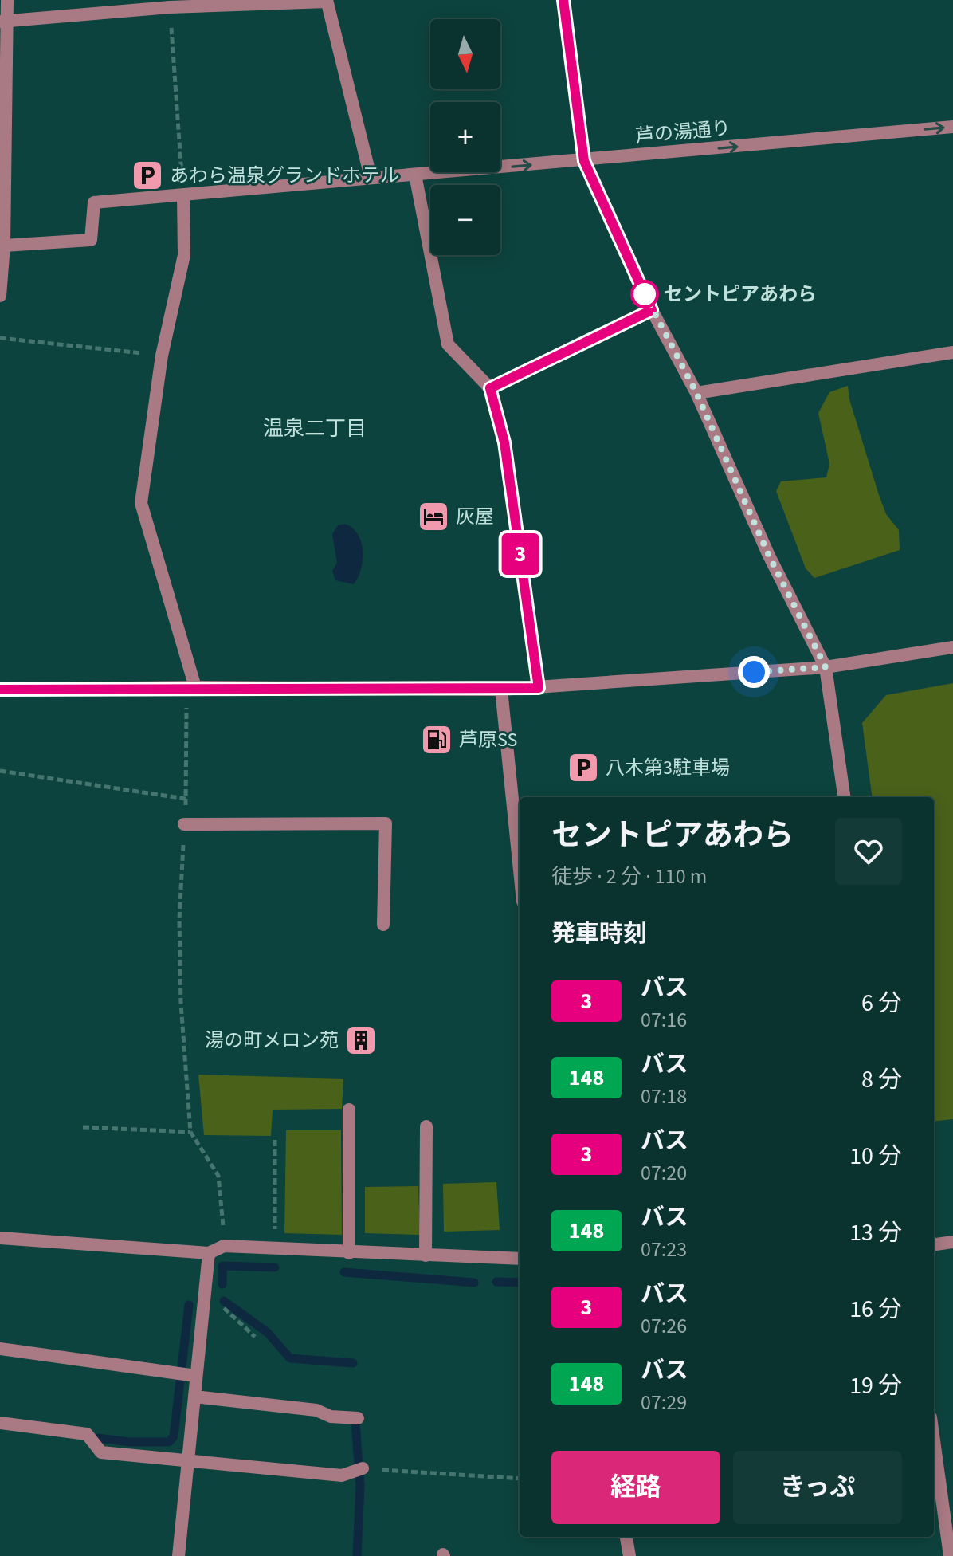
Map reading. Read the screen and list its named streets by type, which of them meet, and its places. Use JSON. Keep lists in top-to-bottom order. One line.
{"streets":{"street":["芦の湯通り"]},"one_way":["芦の湯通り"],"districts":["温泉二丁目"],"places":{"parking":["あわら温泉グランドホテル","八木第3駐車場"],"other":["セントピアあわら"],"hotel":["灰屋"],"fuel station":["芦原SS"],"building":["湯の町メロン苑"]},"lines":["bus line 3"],"north":"bottom","page":{"on_map":"3","map_buttons":["+","−"],"heading":[["セントピアあわら","徒歩 · 2 分 · 110 m"],"発車時刻"],"list":[{"mark":"3","name":"バス","note":"07:16","value":"6 分"},{"mark":"148","name":"バス","note":"07:18","value":"8 分"},{"mark":"3","name":"バス","note":"07:20","value":"10 分"},{"mark":"148","name":"バス","note":"07:23","value":"13 分"},{"mark":"3","name":"バス","note":"07:26","value":"16 分"},{"mark":"148","name":"バス","note":"07:29","value":"19 分"}],"buttons":["経路","きっぷ"]}}
